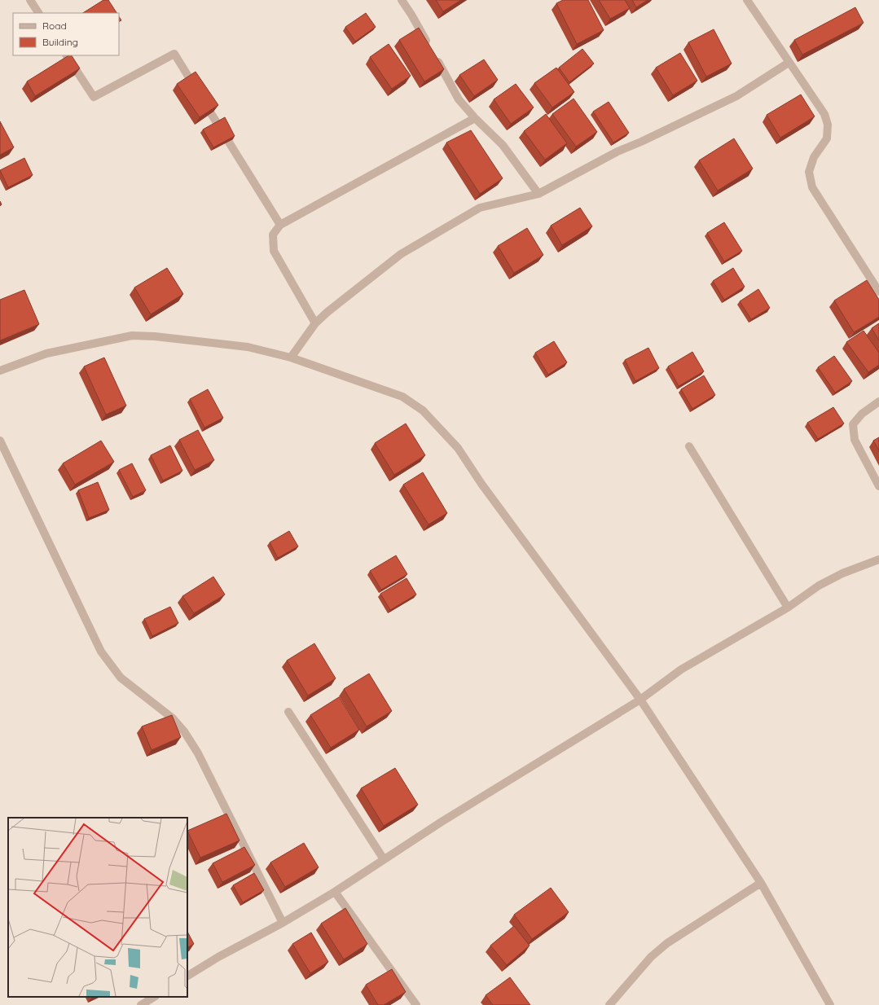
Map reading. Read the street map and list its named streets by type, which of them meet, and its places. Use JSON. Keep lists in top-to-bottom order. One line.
{"legend":["Road","Building"]}
